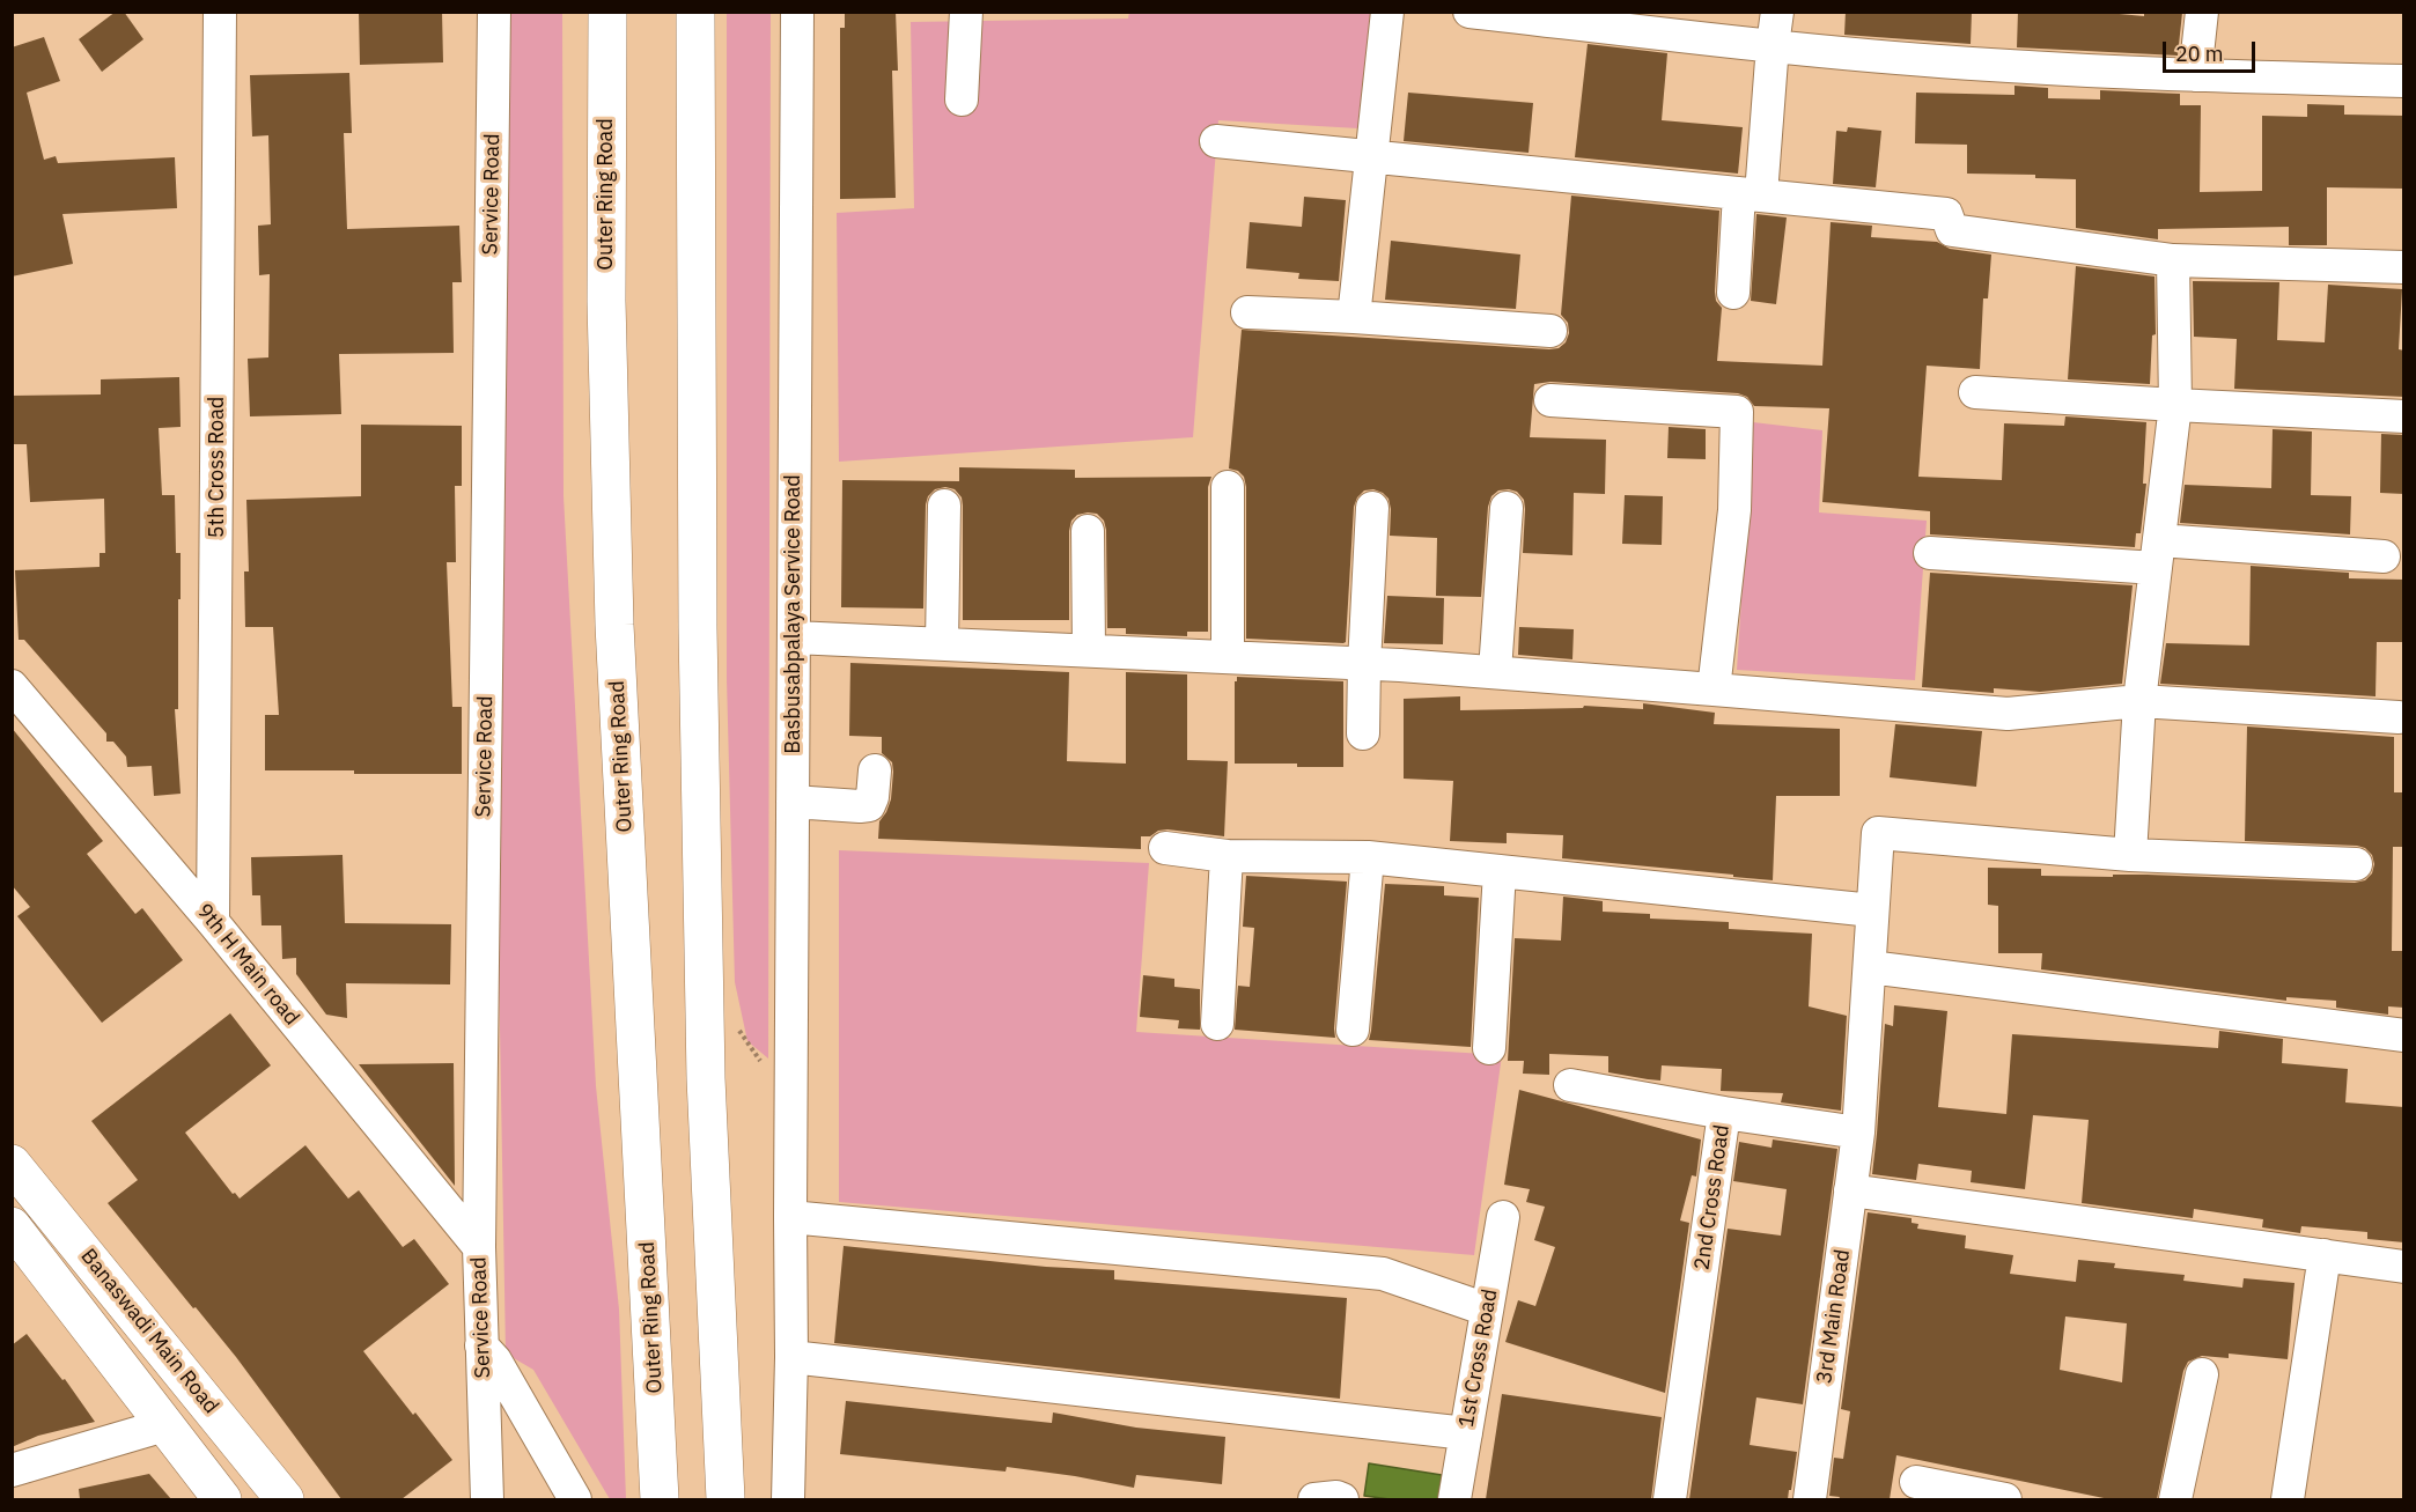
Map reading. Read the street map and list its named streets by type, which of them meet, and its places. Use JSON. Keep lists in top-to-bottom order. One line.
{"streets":{"main road":["Outer Ring Road","Banaswadi Main Road"],"street":["Service Road","5th Cross Road","Basbusabpalaya Service Road","9th H Main road","2nd Cross Road","3rd Main Road","1st Cross Road"]},"crossings":[["Service Road","9th H Main road"],["5th Cross Road","9th H Main road"],["2nd Cross Road","3rd Main Road"]],"scale_bar":"20 m"}
